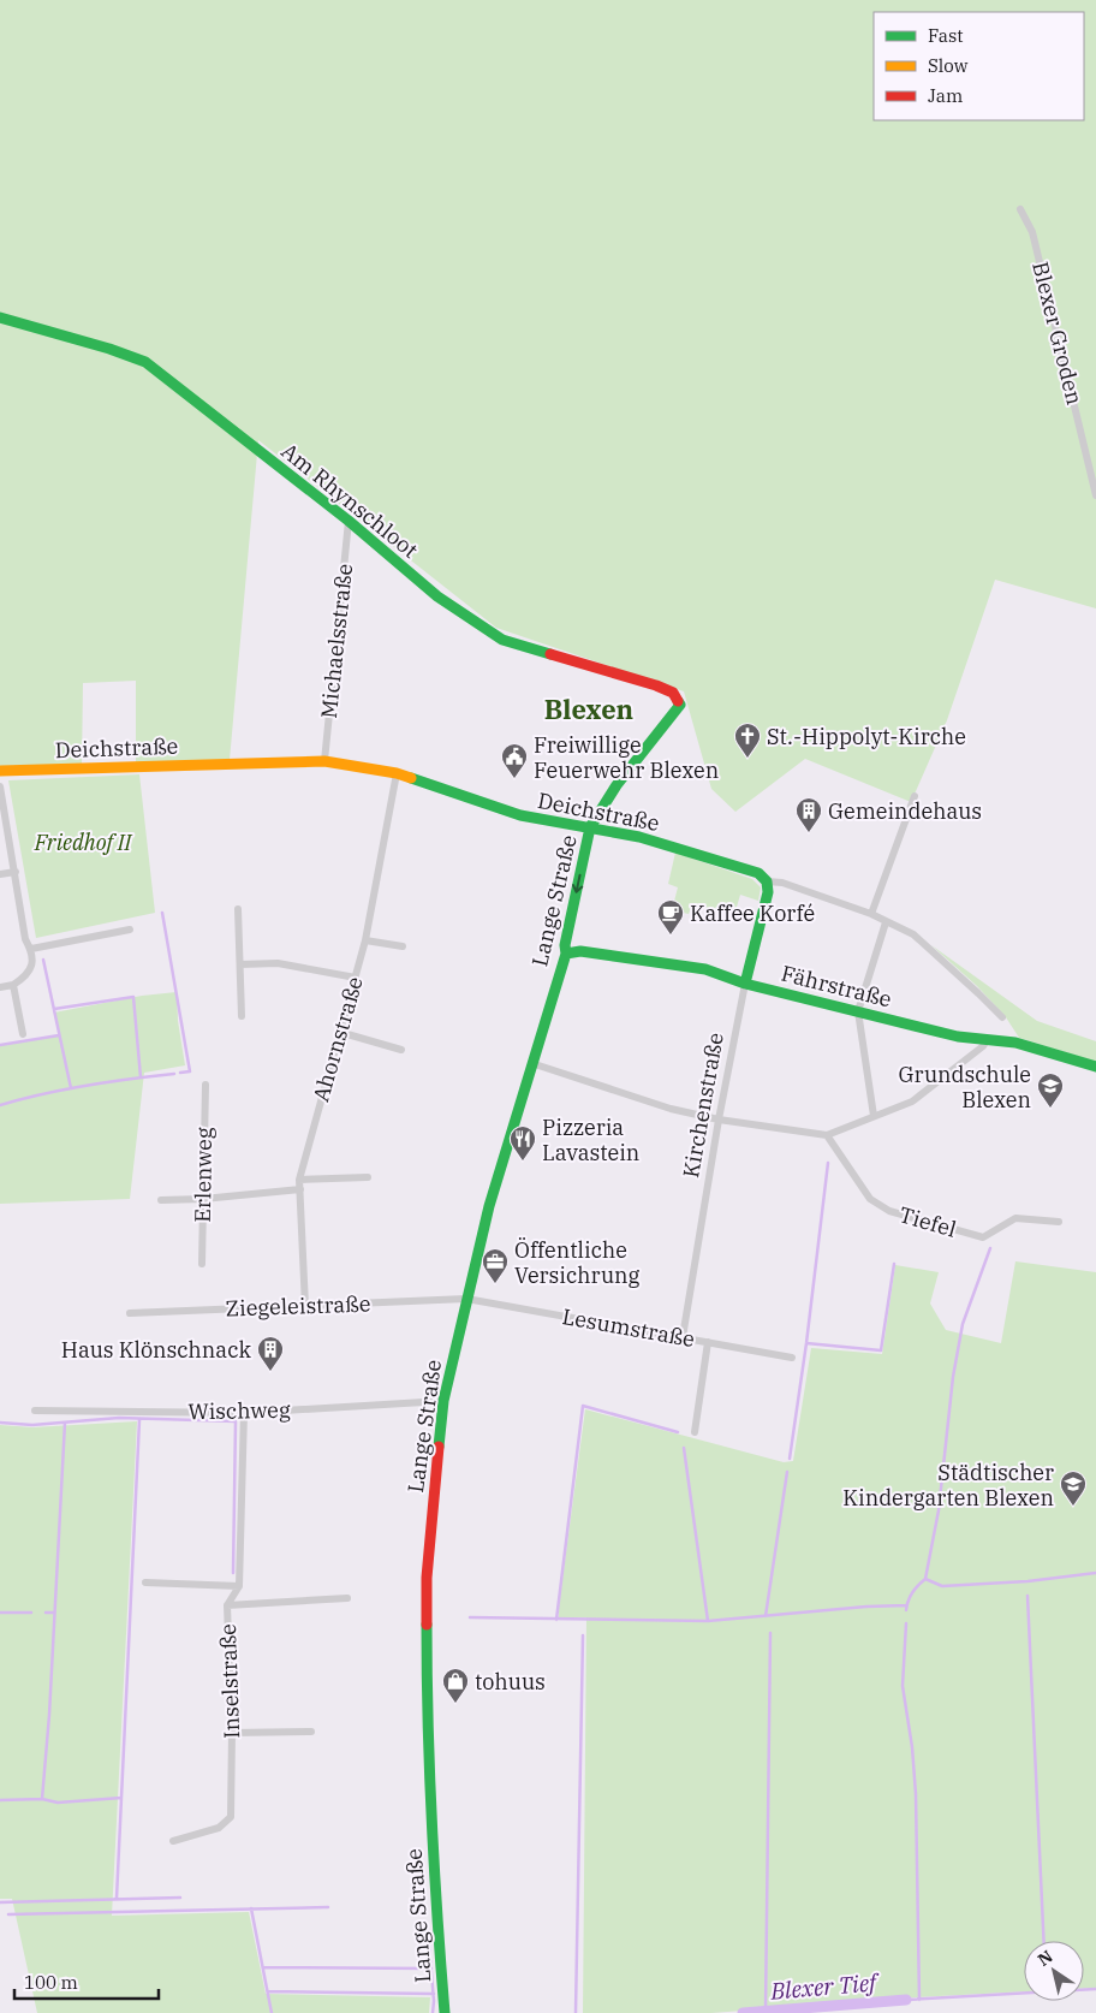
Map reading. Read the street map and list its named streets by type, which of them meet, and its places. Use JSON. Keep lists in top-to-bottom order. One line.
{"streets":{"street":["Blexer Groden","Am Rhynschloot","Michaelsstraße","Deichstraße","Lange Straße","Fährstraße","Ahornstraße","Kirchenstraße","Erlenweg","Tiefel","Ziegeleistraße","Lesumstraße","Wischweg","Inselstraße"]},"crossings":[["Am Rhynschloot","Michaelsstraße"],["Am Rhynschloot","Deichstraße"],["Am Rhynschloot","Lange Straße"],["Michaelsstraße","Deichstraße"],["Deichstraße","Lange Straße"],["Deichstraße","Ahornstraße"],["Deichstraße","Kirchenstraße"],["Lange Straße","Fährstraße"],["Lange Straße","Ziegeleistraße"],["Lange Straße","Lesumstraße"],["Lange Straße","Wischweg"],["Fährstraße","Kirchenstraße"],["Ahornstraße","Ziegeleistraße"],["Kirchenstraße","Lesumstraße"],["Ziegeleistraße","Lesumstraße"]],"districts":["Blexen"],"water":["Blexer Tief"],"parks":["Friedhof II"],"places":{"church":["St.-Hippolyt-Kirche"],"public building":["Freiwillige Feuerwehr Blexen"],"building":["Gemeindehaus","Haus Klönschnack"],"cafe":["Kaffee Korfé"],"school or university":["Grundschule Blexen","Städtischer Kindergarten Blexen"],"restaurant":["Pizzeria Lavastein"],"office":["Öffentliche Versichrung"],"shop":["tohuus"]},"legend":["Fast","Slow","Jam"],"scale_bar":"100 m","north":"top left"}
